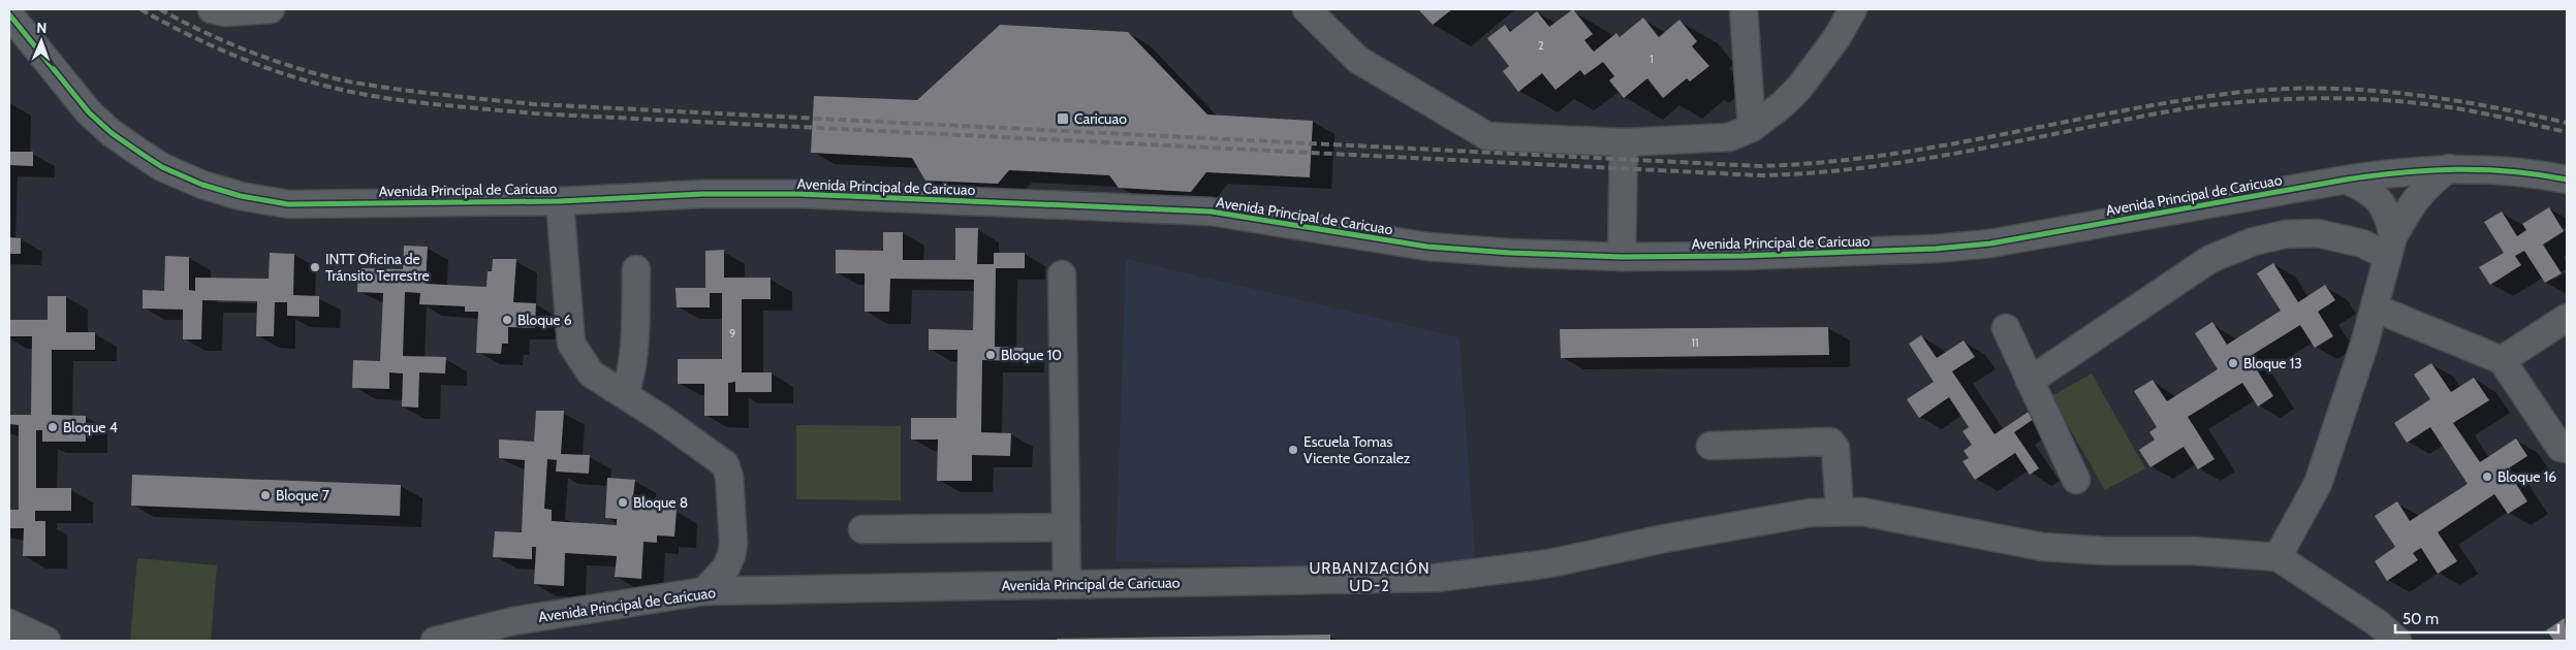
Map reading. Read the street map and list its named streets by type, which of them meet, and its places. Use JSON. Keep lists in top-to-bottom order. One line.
{"streets":{"street":["Avenida Principal de Caricuao"]},"districts":["URBANIZACIÓN UD-2"],"places":{"transit":["Caricuao"],"other":["INTT Oficina de Tránsito Terrestre","Bloque 6","Bloque 10","Bloque 13","Bloque 4","Escuela Tomas Vicente Gonzalez","Bloque 16","Bloque 7","Bloque 8"]},"house_numbers":["2","1","9","11"],"scale_bar":"50 m","north":"top"}
